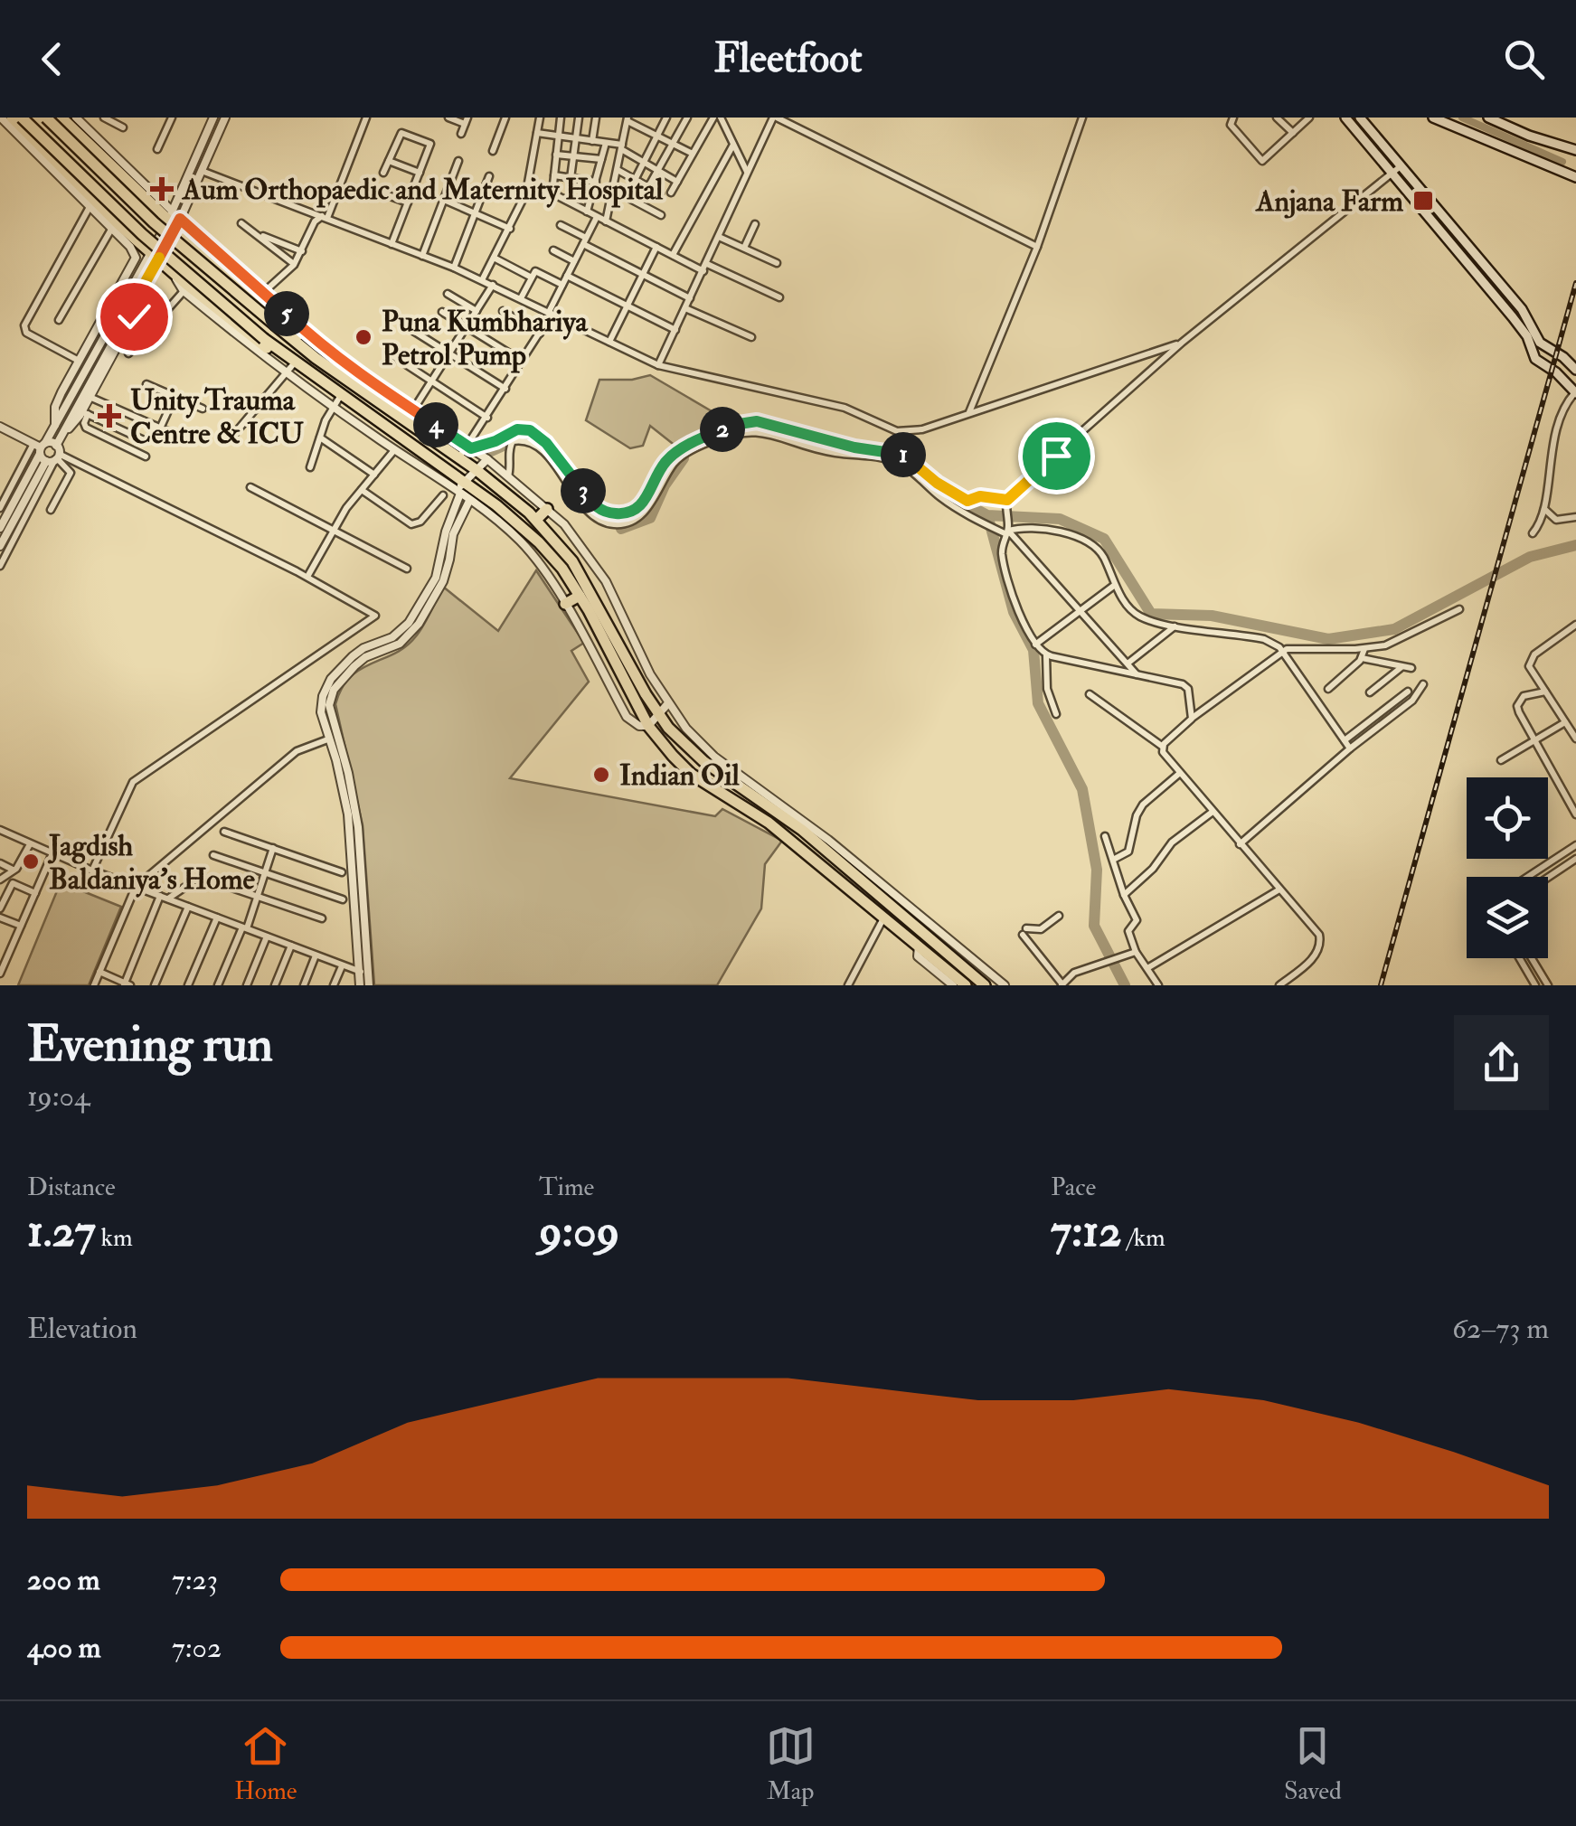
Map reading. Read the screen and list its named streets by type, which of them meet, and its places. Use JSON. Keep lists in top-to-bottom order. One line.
{"places":{"health":["Aum Orthopaedic and Maternity Hospital","Unity Trauma Centre & ICU"],"transit":["Anjana Farm"],"other":["Puna Kumbhariya Petrol Pump","Indian Oil","Jagdish Baldaniya's Home"]},"page":{"header":"Fleetfoot","pins":["5","4","2","1","3"],"heading":["Evening run","19:04"],"stats":[["Distance","1.27 km"],["Time","9:09"],["Pace","7:12 /km"]],"chart":["Elevation","62–73 m"],"list":[{"name":"200 m","note":"7:23"},{"name":"400 m","note":"7:02"}],"tabs":["Home","Map","Saved"]}}
